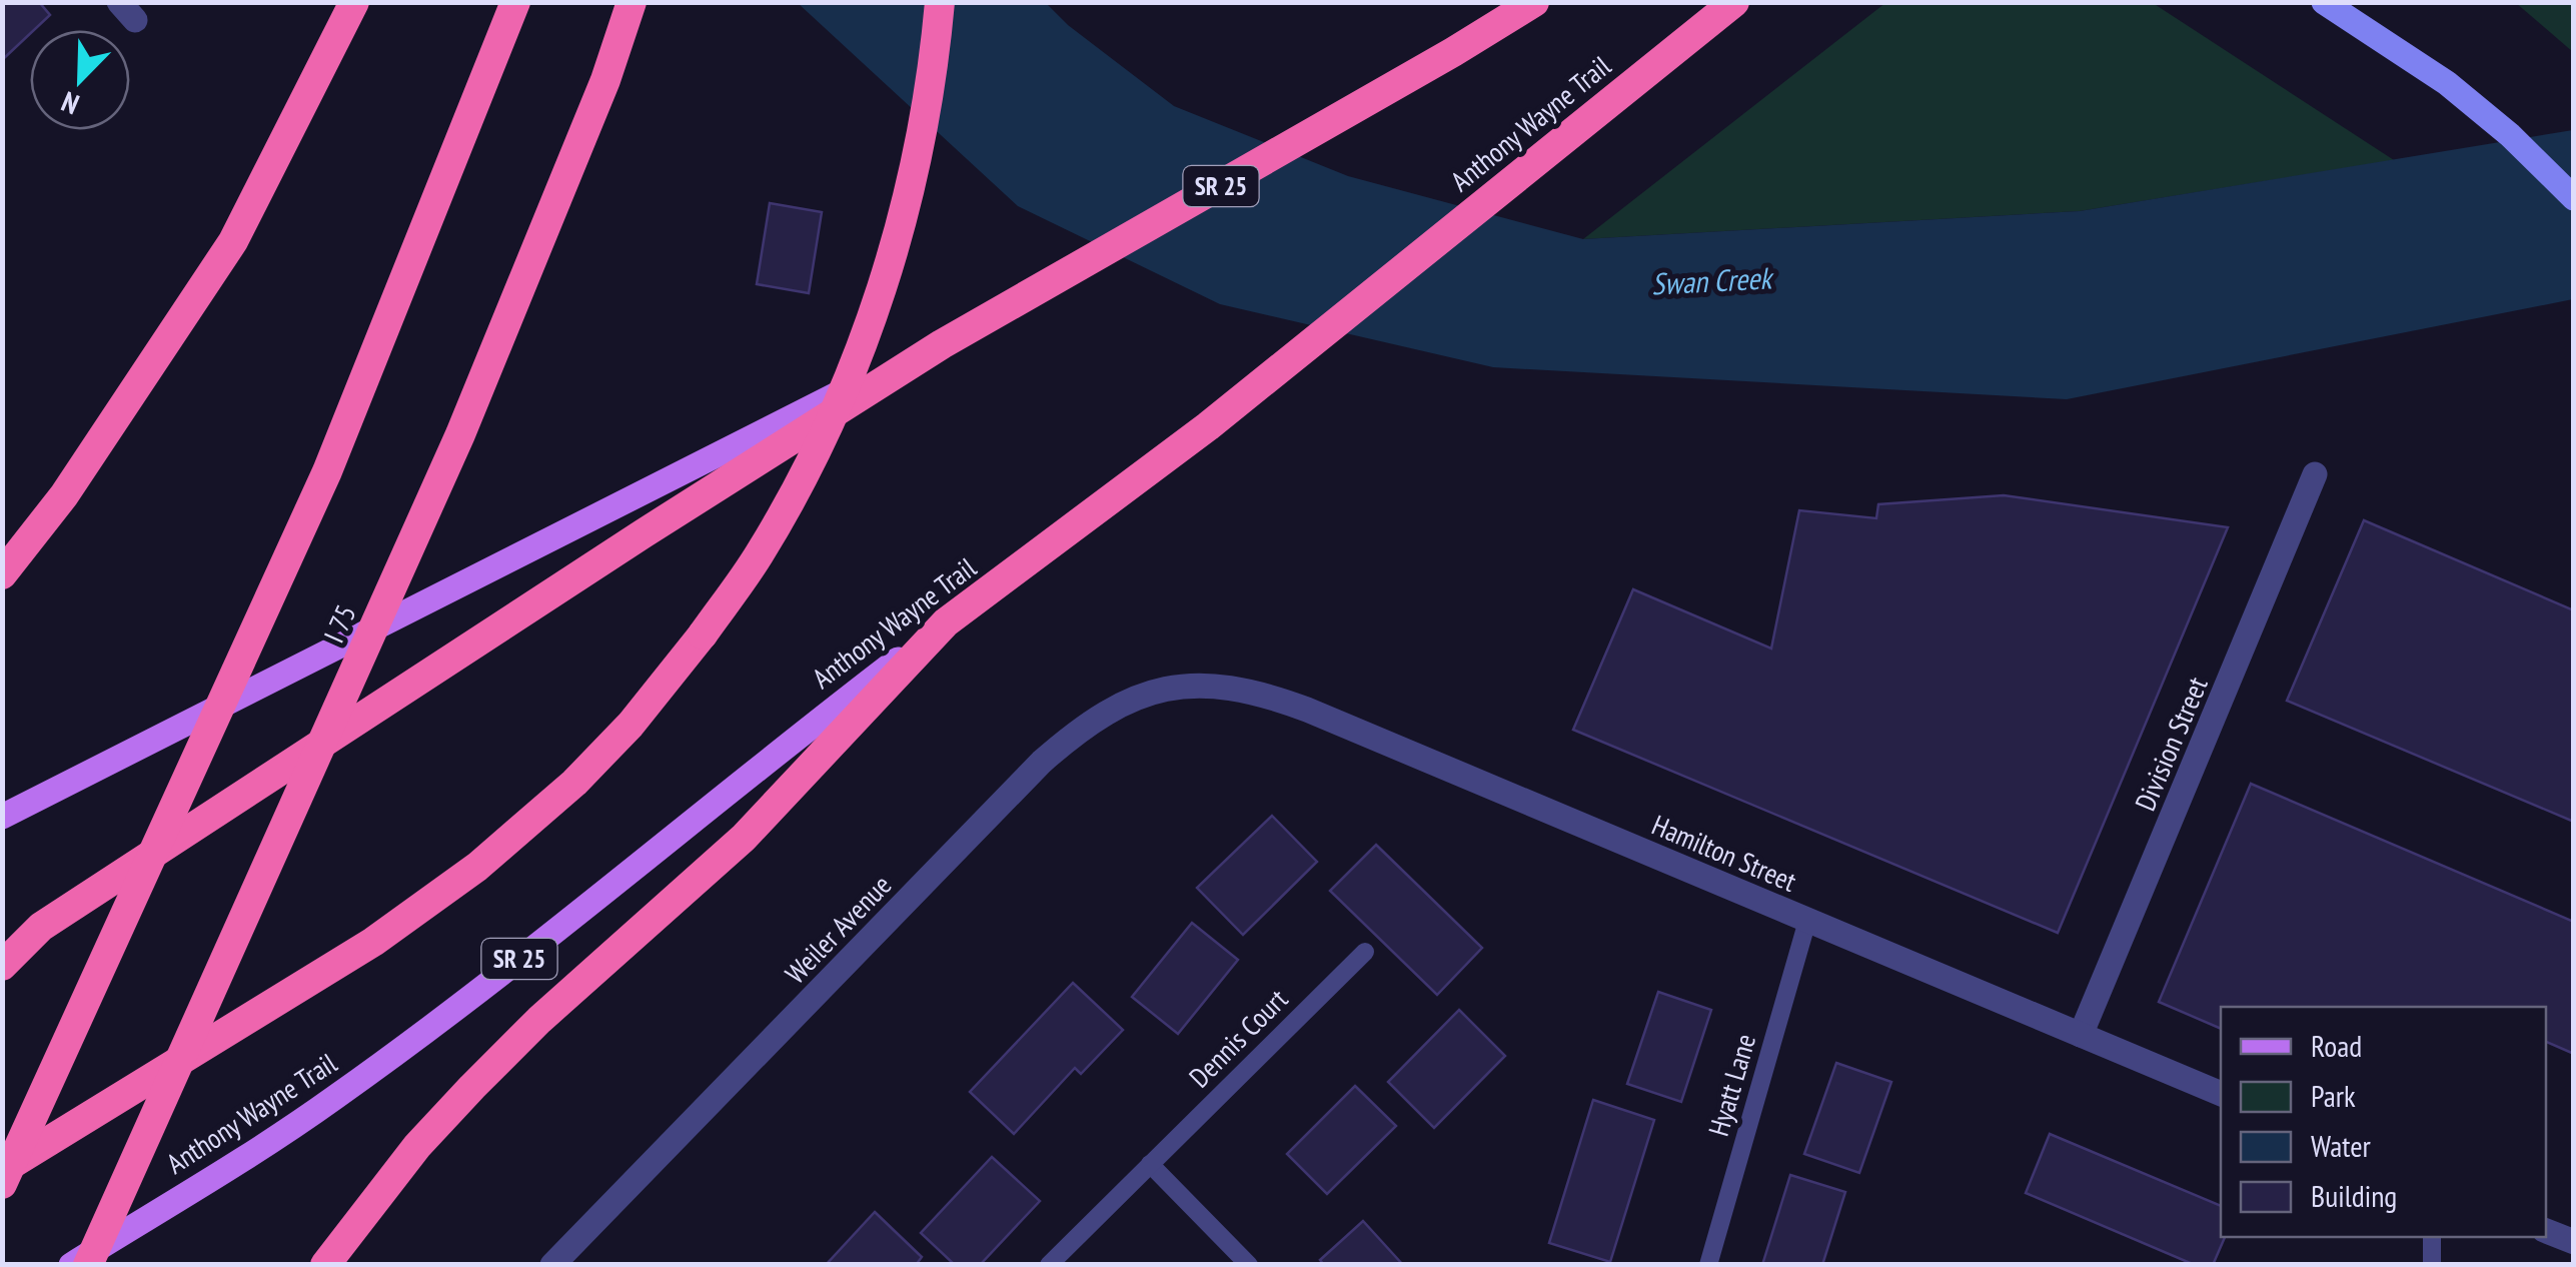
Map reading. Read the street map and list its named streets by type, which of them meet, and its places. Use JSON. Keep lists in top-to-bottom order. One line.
{"streets":{"highway":["Anthony Wayne Trail","SR 25","I 75"],"street":["Division Street","Hamilton Street","Weiler Avenue"],"lane":["Dennis Court","Hyatt Lane"]},"crossings":[["Division Street","Hamilton Street"],["Hamilton Street","Weiler Avenue"],["Hamilton Street","Hyatt Lane"]],"water":["Swan Creek"],"legend":["Road","Park","Water","Building"],"north":"bottom left"}
